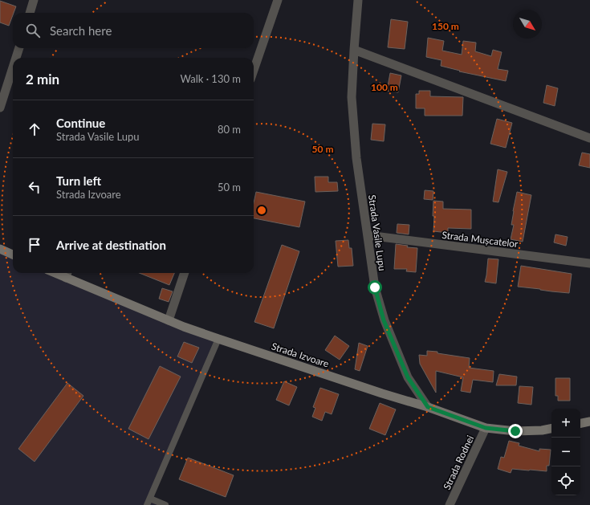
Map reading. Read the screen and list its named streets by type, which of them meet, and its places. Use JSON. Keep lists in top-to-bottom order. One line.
{"streets":{"main road":["Strada Izvoare"],"street":["Strada Vasile Lupu","Strada Mușcatelor","Strada Rodnei"]},"crossings":[["Strada Vasile Lupu","Strada Mușcatelor"],["Strada Vasile Lupu","Strada Izvoare"],["Strada Izvoare","Strada Rodnei"]],"north":"bottom right","page":{"search":"Search here","heading":["2 min","Walk · 130 m"],"list":[["Continue","Strada Vasile Lupu","80 m"],["Turn left","Strada Izvoare","50 m"],"Arrive at destination"],"map_buttons":["+","−"]},"rings":["150 m","100 m","50 m"]}
